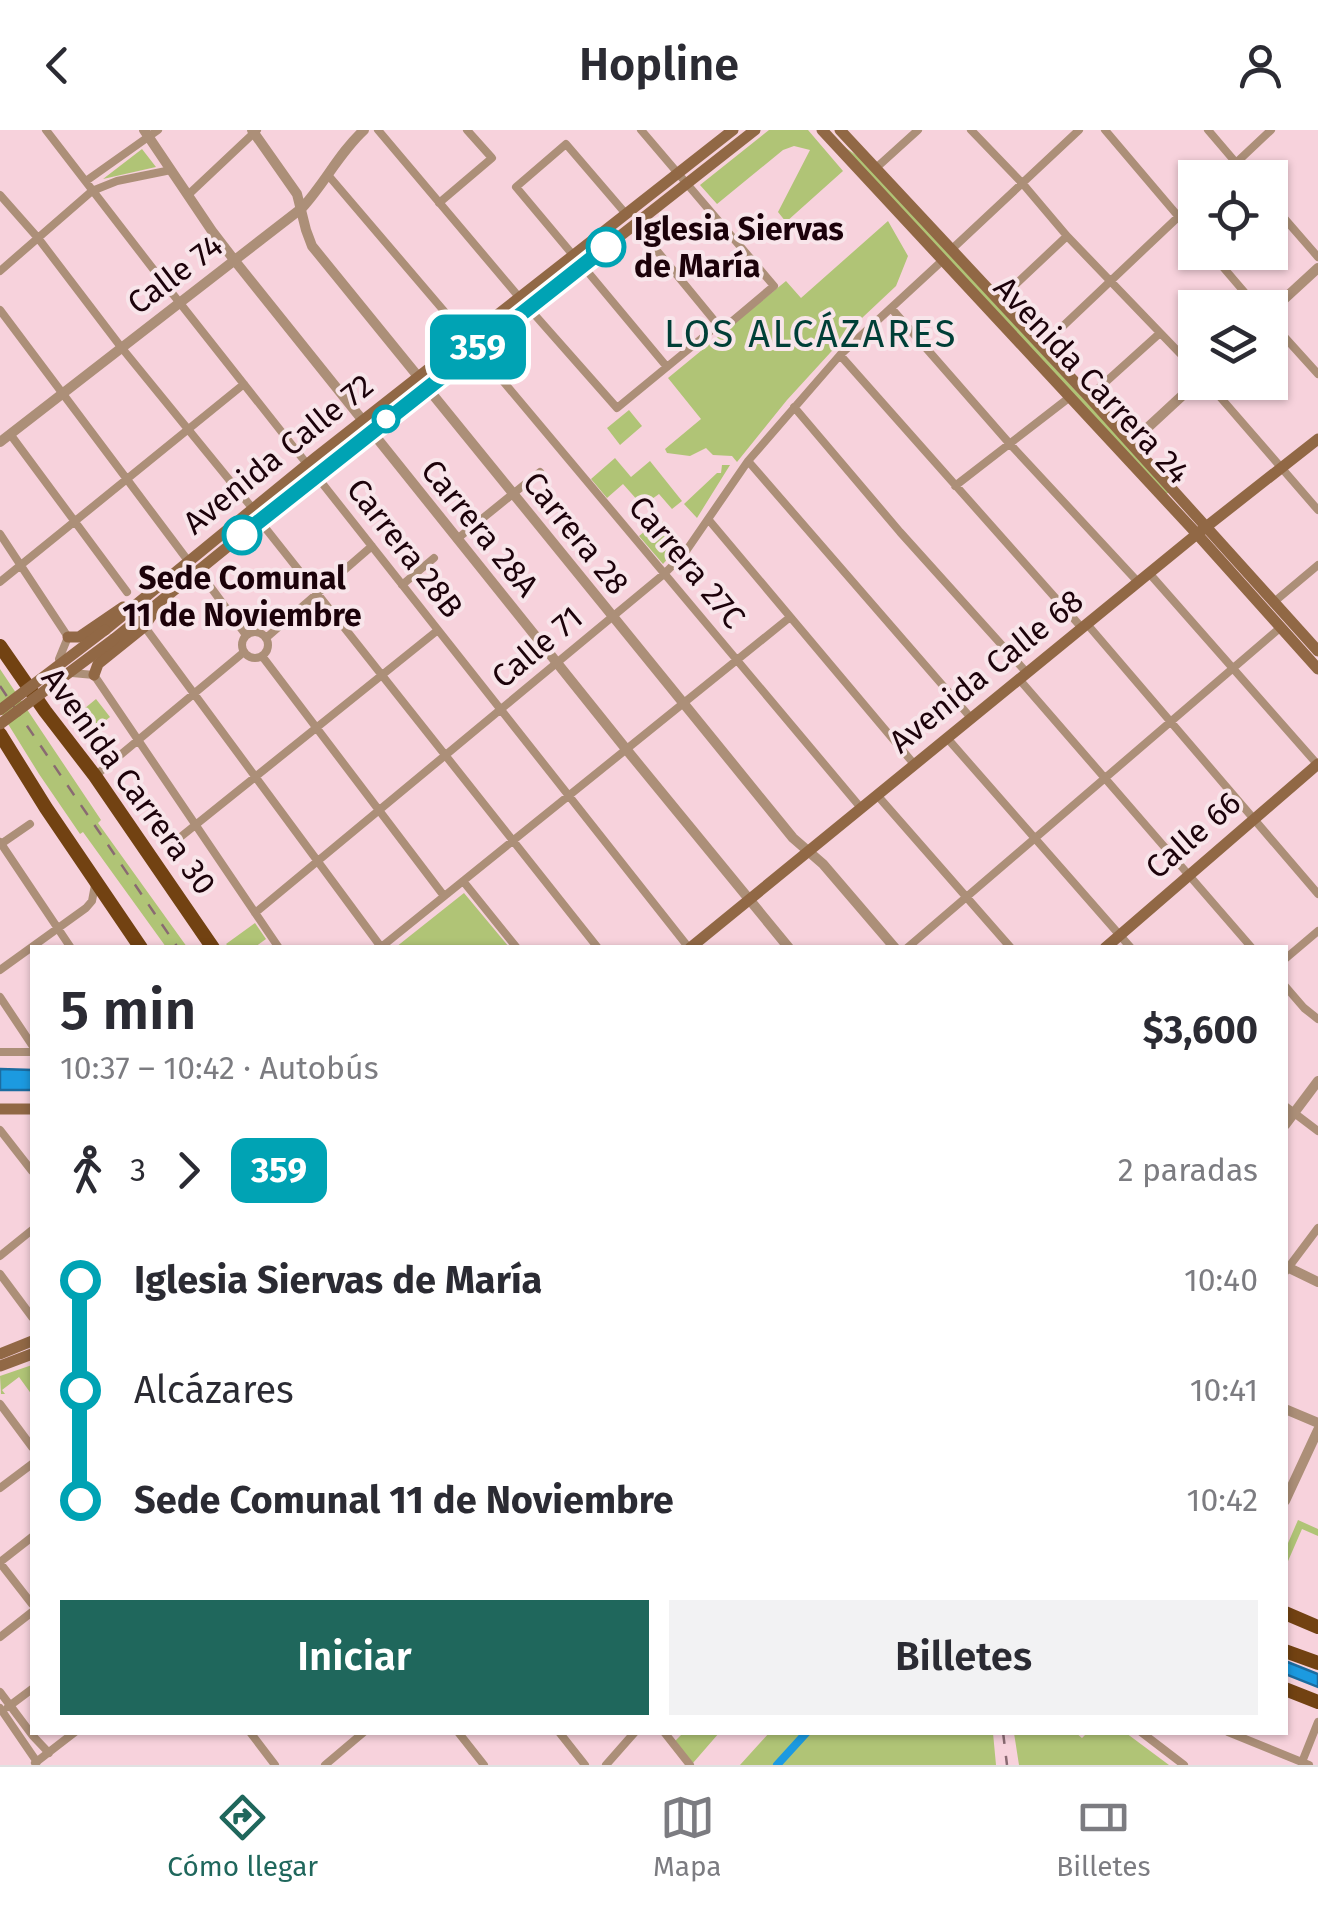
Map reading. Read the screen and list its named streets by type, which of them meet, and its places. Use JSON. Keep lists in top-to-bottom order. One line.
{"streets":{"highway":["Avenida Carrera 30"],"main road":["Avenida Carrera 24","Avenida Calle 72","Avenida Calle 68","Calle 66"],"street":["Calle 74","Carrera 28A","Carrera 28","Carrera 28B","Carrera 27C","Calle 71"]},"crossings":[["Calle 74","Carrera 28A"],["Calle 74","Carrera 28"],["Calle 74","Carrera 28B"],["Avenida Carrera 24","Calle 71"],["Avenida Carrera 24","Avenida Calle 68"],["Avenida Calle 72","Carrera 28A"],["Avenida Calle 72","Carrera 28"],["Avenida Calle 72","Carrera 28B"],["Avenida Calle 72","Carrera 27C"],["Carrera 28A","Calle 71"],["Carrera 28A","Avenida Calle 68"],["Carrera 28","Calle 71"],["Carrera 28","Avenida Calle 68"],["Carrera 28B","Calle 71"],["Carrera 27C","Calle 71"],["Carrera 27C","Avenida Calle 68"]],"districts":["LOS ALCÁZARES"],"places":["Iglesia Siervas de María","Sede Comunal 11 de Noviembre"],"lines":["bus line 359"],"page":{"header":"Hopline","on_map":"359","heading":["5 min","10:37 – 10:42 · Autobús","$3,600"],"legs":["3","359","2 paradas"],"list":[{"name":"Iglesia Siervas de María","value":"10:40"},{"name":"Alcázares","value":"10:41"},{"name":"Sede Comunal 11 de Noviembre","value":"10:42"}],"buttons":["Iniciar","Billetes"],"tabs":["Cómo llegar","Mapa","Billetes"]}}
